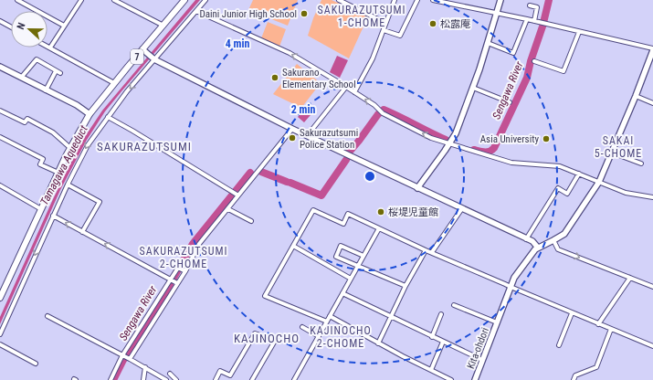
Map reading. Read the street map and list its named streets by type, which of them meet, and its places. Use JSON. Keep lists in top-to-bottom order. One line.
{"streets":{"main road":["7"],"street":["Kita-ohdori"]},"districts":["SAKURAZUTSUMI 1-CHOME","SAKAI 5-CHOME","SAKURAZUTSUMI","SAKURAZUTSUMI 2-CHOME","KAJINOCHO 2-CHOME","KAJINOCHO"],"water":["Sengawa River","Tamagawa Aqueduct"],"places":["Daini Junior High School","松露庵","Sakurano Elementary School","Sakurazutsumi Police Station","Asia University","桜堤児童館"],"north":"left","rings":["4 min","2 min"]}
